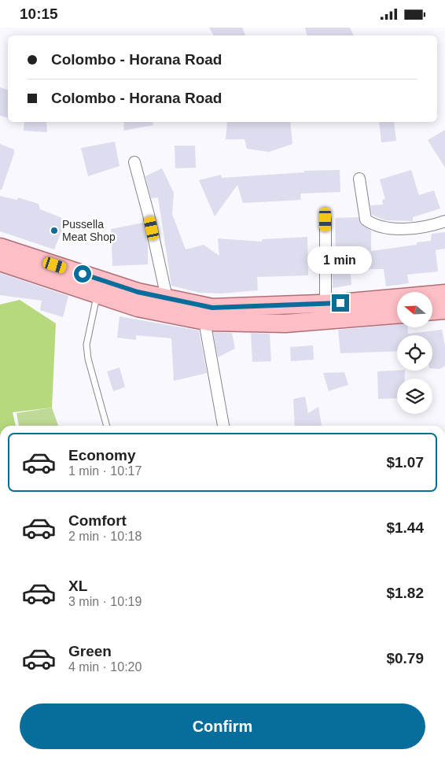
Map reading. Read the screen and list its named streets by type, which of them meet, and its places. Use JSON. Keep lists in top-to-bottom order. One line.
{"places":["Pussella Meat Shop"],"north":"left","page":{"status":"10:15","banner":["Colombo - Horana Road","Colombo - Horana Road"],"bubble":"1 min","list":[{"name":"Economy","note":"1 min · 10:17","value":"$1.07"},{"name":"Comfort","note":"2 min · 10:18","value":"$1.44"},{"name":"XL","note":"3 min · 10:19","value":"$1.82"},{"name":"Green","note":"4 min · 10:20","value":"$0.79"}],"buttons":"Confirm"}}
